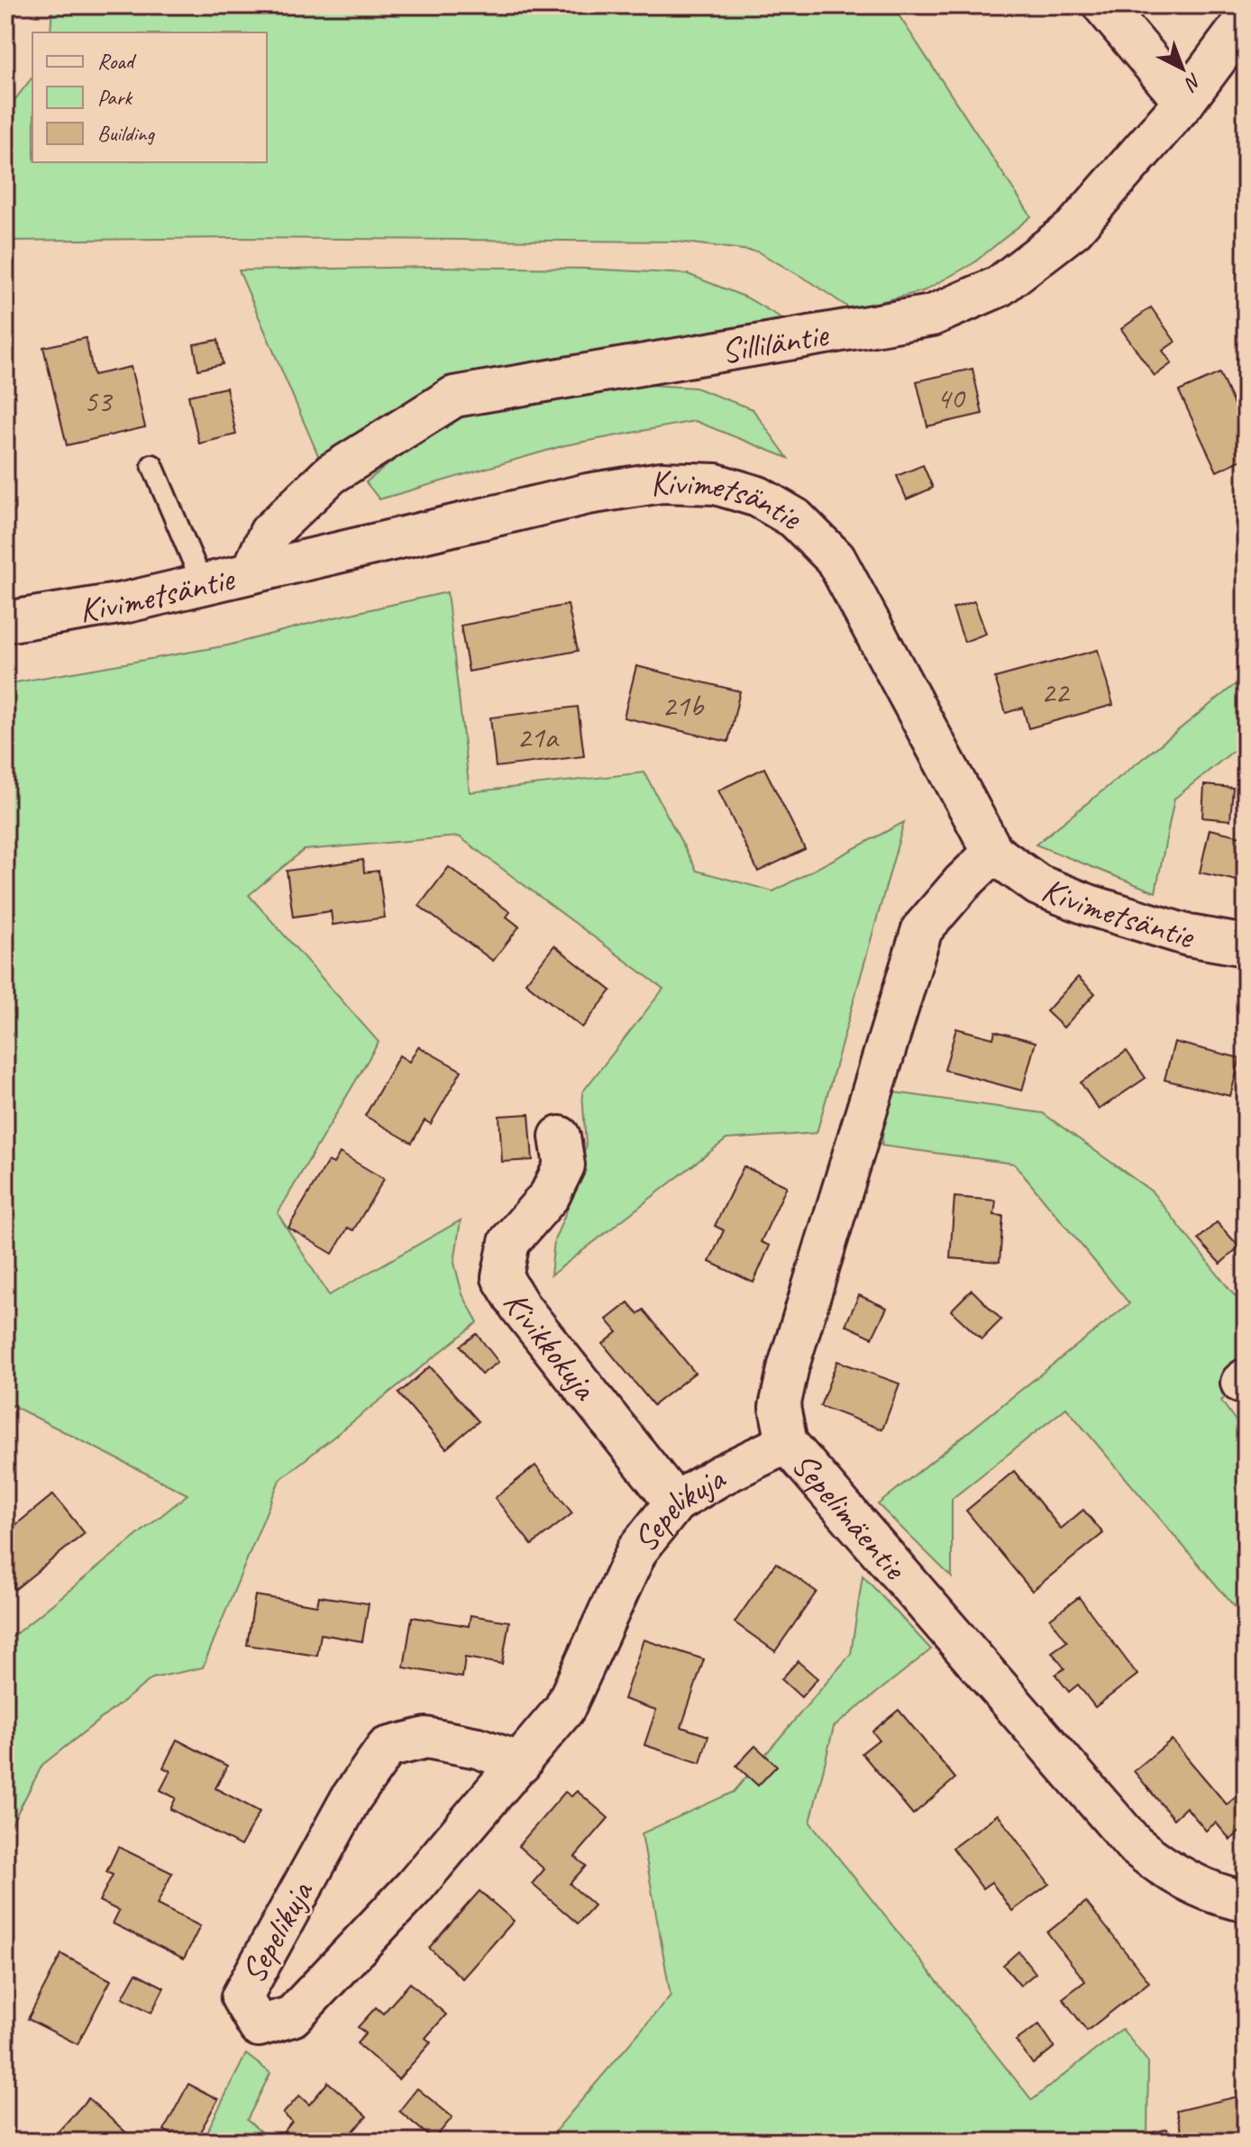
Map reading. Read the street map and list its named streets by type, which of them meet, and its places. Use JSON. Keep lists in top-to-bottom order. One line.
{"streets":{"street":["Silliläntie","Kivimetsäntie","Kivikkokuja","Sepelikuja","Sepelimäentie"]},"crossings":[["Silliläntie","Kivimetsäntie"],["Kivimetsäntie","Sepelimäentie"],["Kivikkokuja","Sepelikuja"],["Sepelikuja","Sepelimäentie"]],"house_numbers":["40","53","22","21b","21a"],"legend":["Road","Park","Building"],"north":"bottom right"}
